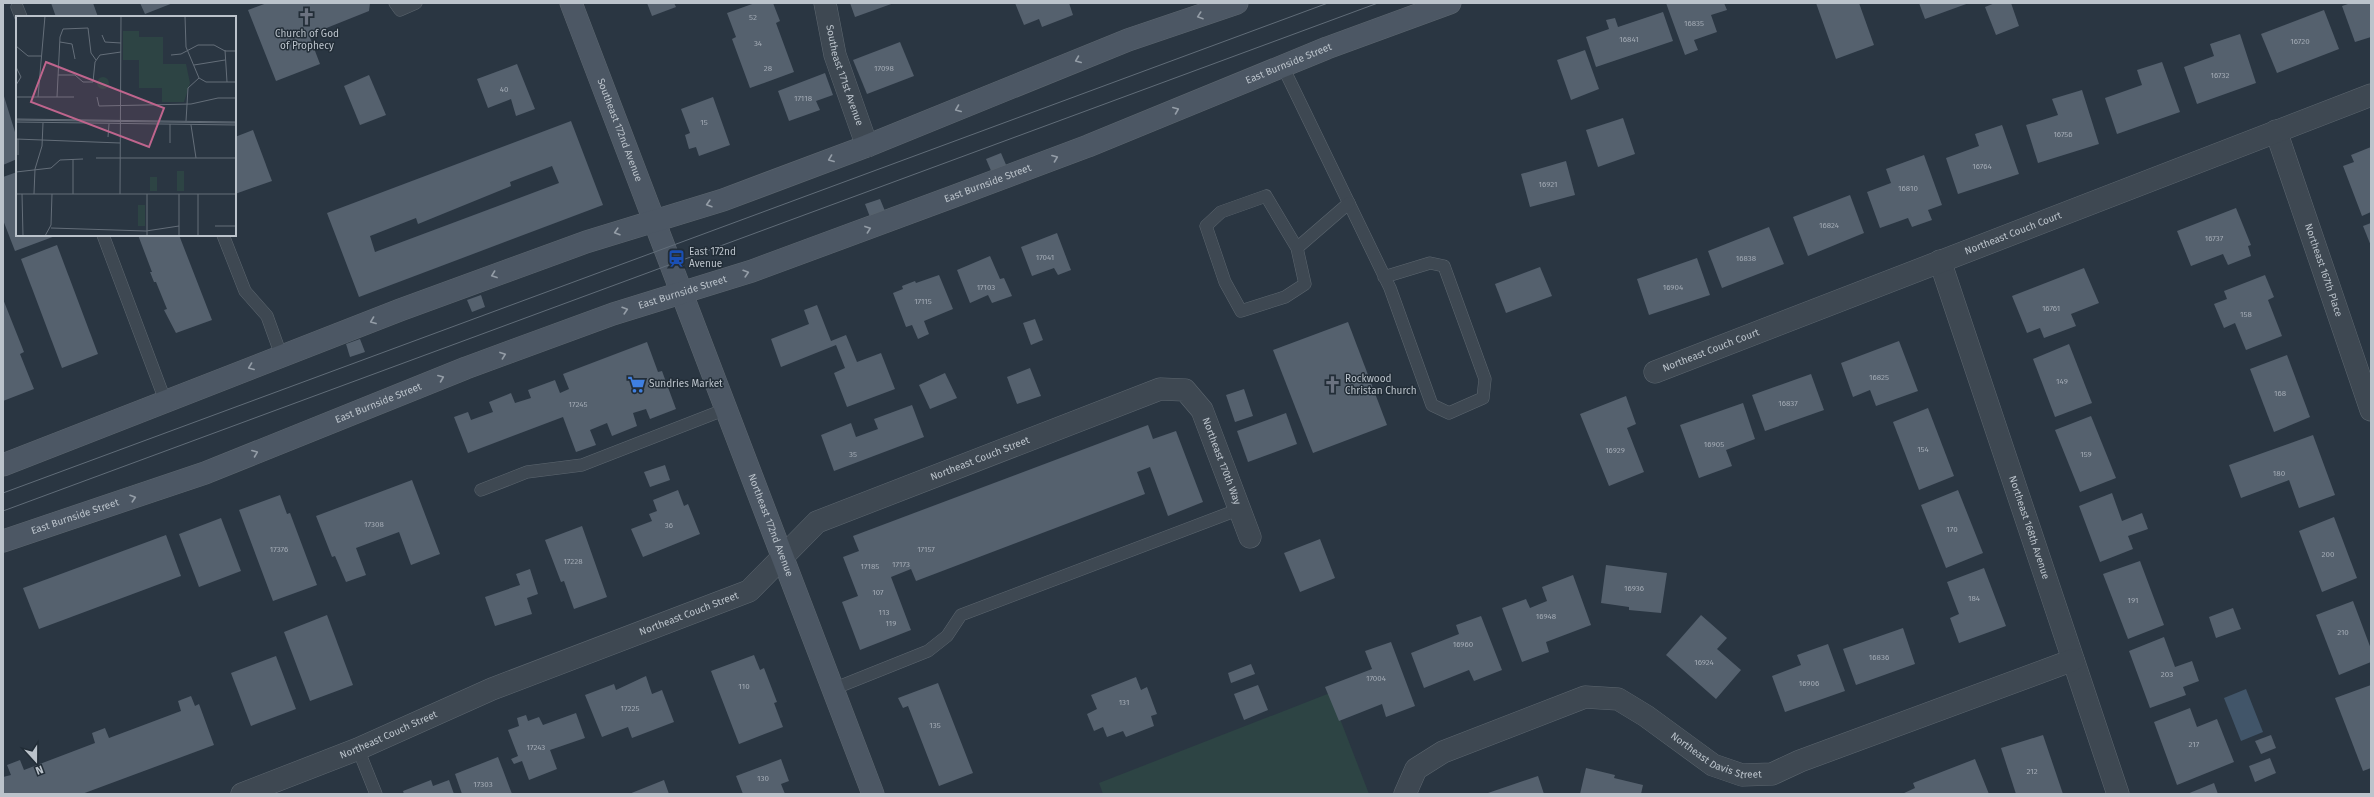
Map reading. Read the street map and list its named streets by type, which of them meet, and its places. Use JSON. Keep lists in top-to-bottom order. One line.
{"streets":{"street":["East Burnside Street","Southeast 171st Avenue","Southeast 172nd Avenue","Northeast Couch Court","Northeast 167th Place","Northeast Couch Street","Northeast 170th Way","Northeast 172nd Avenue","Northeast 168th Avenue","Northeast Davis Street"]},"crossings":[["East Burnside Street","Northeast 172nd Avenue"],["Southeast 172nd Avenue","Northeast 172nd Avenue"],["Northeast Couch Court","Northeast 167th Place"],["Northeast Couch Court","Northeast 168th Avenue"],["Northeast Couch Street","Northeast 170th Way"],["Northeast Couch Street","Northeast 172nd Avenue"],["Northeast 168th Avenue","Northeast Davis Street"]],"places":{"church":["Church of God of Prophecy","Rockwood Christan Church"],"station":["East 172nd Avenue"],"supermarket":["Sundries Market"]},"house_numbers":["52","16835","16841","16720","34","28","17098","16732","40","17118","15","16756","16764","16921","16810","16824","16737","17041","16838","17103","16904","17115","16761","158","16825","149","168","16837","17245","16905","154","16929","35","159","180","17308","36","170","17376","17157","200","17228","17173","17185","16936","107","184","191","113","16948","119","210","16960","16836","16924","203","17004","16906","110","131","17225","135","217","17243","212","130","17303"],"north":"bottom"}
